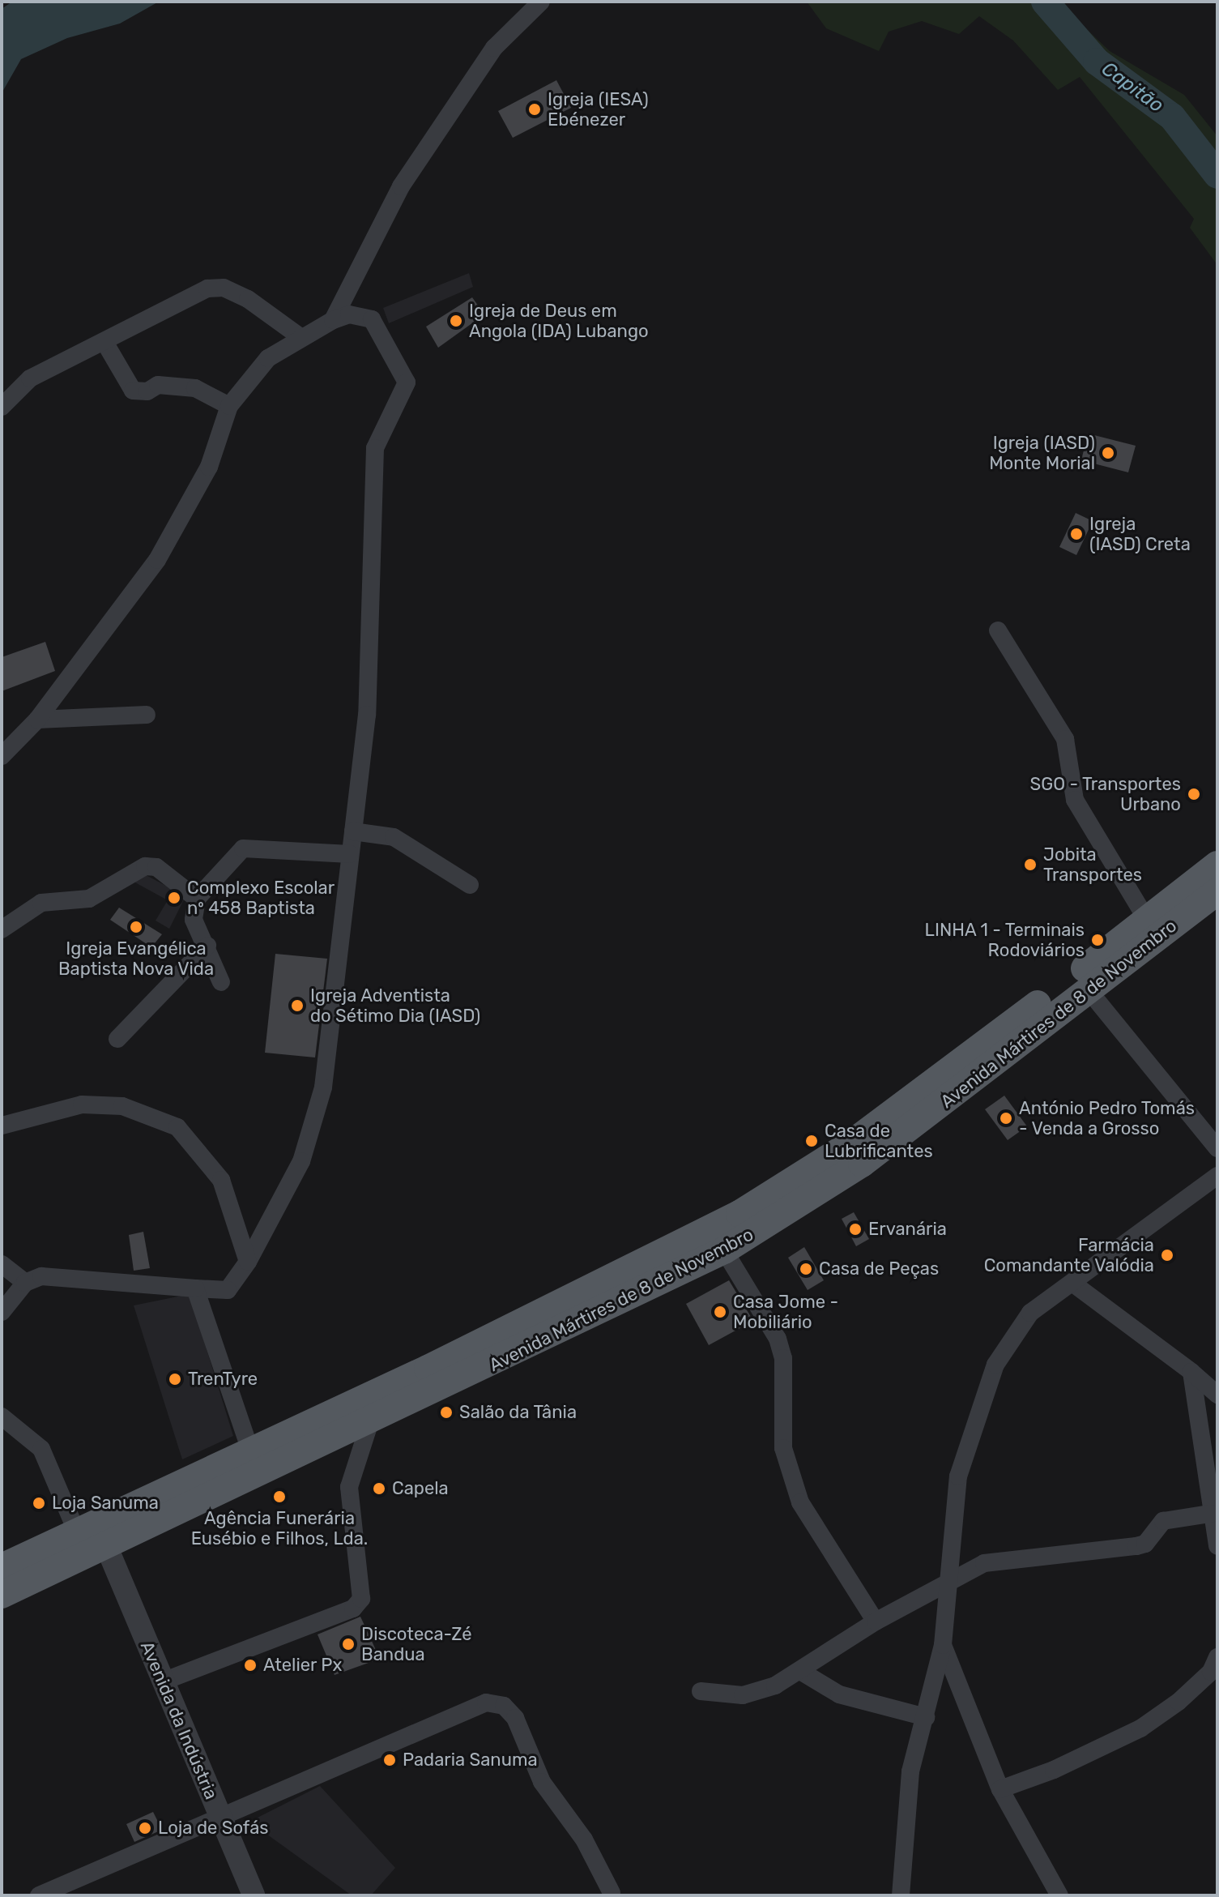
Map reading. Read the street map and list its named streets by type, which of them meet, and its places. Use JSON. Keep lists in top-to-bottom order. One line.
{"streets":{"main road":["Avenida Mártires de 8 de Novembro"],"street":["Avenida da Indústria"]},"crossings":[["Avenida Mártires de 8 de Novembro","Avenida da Indústria"]],"water":["Capitão"],"places":["Igreja (IESA) Ebénezer","Igreja de Deus em Angola (IDA) Lubango","Igreja (IASD) Monte Morial","Igreja (IASD) Creta","SGO - Transportes Urbano","Jobita Transportes","Complexo Escolar nº 458 Baptista","Igreja Evangélica Baptista Nova Vida","LINHA 1 - Terminais Rodoviários","Igreja Adventista do Sétimo Dia (IASD)","António Pedro Tomás - Venda a Grosso","Casa de Lubrificantes","Ervanária","Farmácia Comandante Valódia","Casa de Peças","Casa Jome - Mobiliário","TrenTyre","Salão da Tânia","Capela","Agência Funerária Eusébio e Filhos, Lda.","Loja Sanuma","Discoteca-Zé Bandua","Atelier Px","Padaria Sanuma","Loja de Sofás"]}
